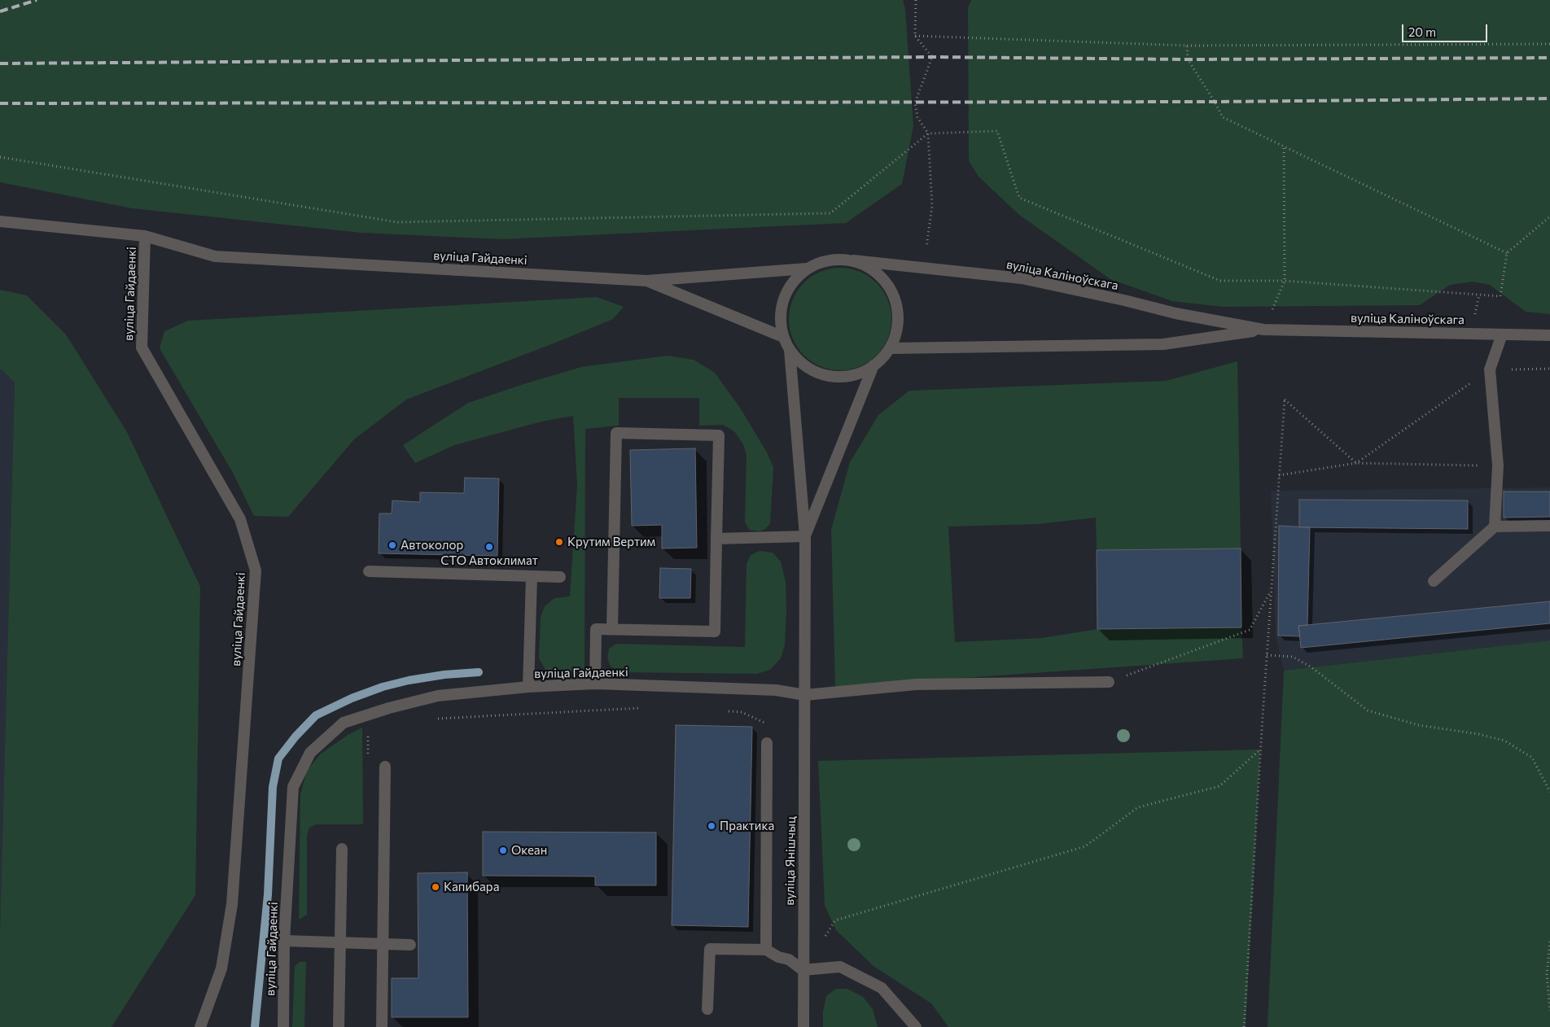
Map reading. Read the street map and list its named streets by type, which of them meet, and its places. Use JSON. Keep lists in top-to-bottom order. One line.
{"streets":{"street":["вуліца Гайдаенкі","вуліца Каліноўскага","вуліца Янішчыц"]},"crossings":[["вуліца Гайдаенкі","вуліца Каліноўскага"],["вуліца Гайдаенкі","вуліца Янішчыц"],["вуліца Каліноўскага","вуліца Янішчыц"]],"places":["Крутим Вертим","Автоколор","СТО Автоклимат","Практика","Океан","Капибара"],"scale_bar":"20 m"}
